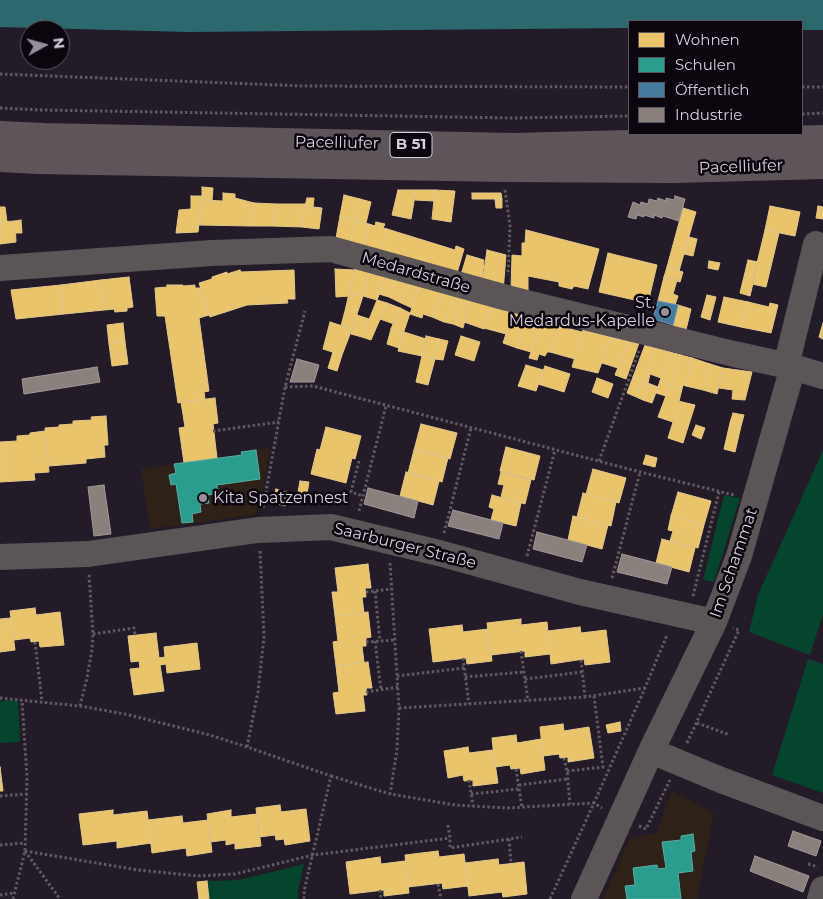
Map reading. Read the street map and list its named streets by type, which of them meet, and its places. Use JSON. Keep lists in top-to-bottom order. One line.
{"streets":{"main road":["Pacelliufer","B 51"],"street":["Medardstraße","Saarburger Straße","Im Schammat"]},"crossings":[["Medardstraße","Im Schammat"],["Saarburger Straße","Im Schammat"]],"places":["St. Medardus-Kapelle","Kita Spatzennest"],"legend":["Wohnen","Schulen","Öffentlich","Industrie"],"north":"right"}
